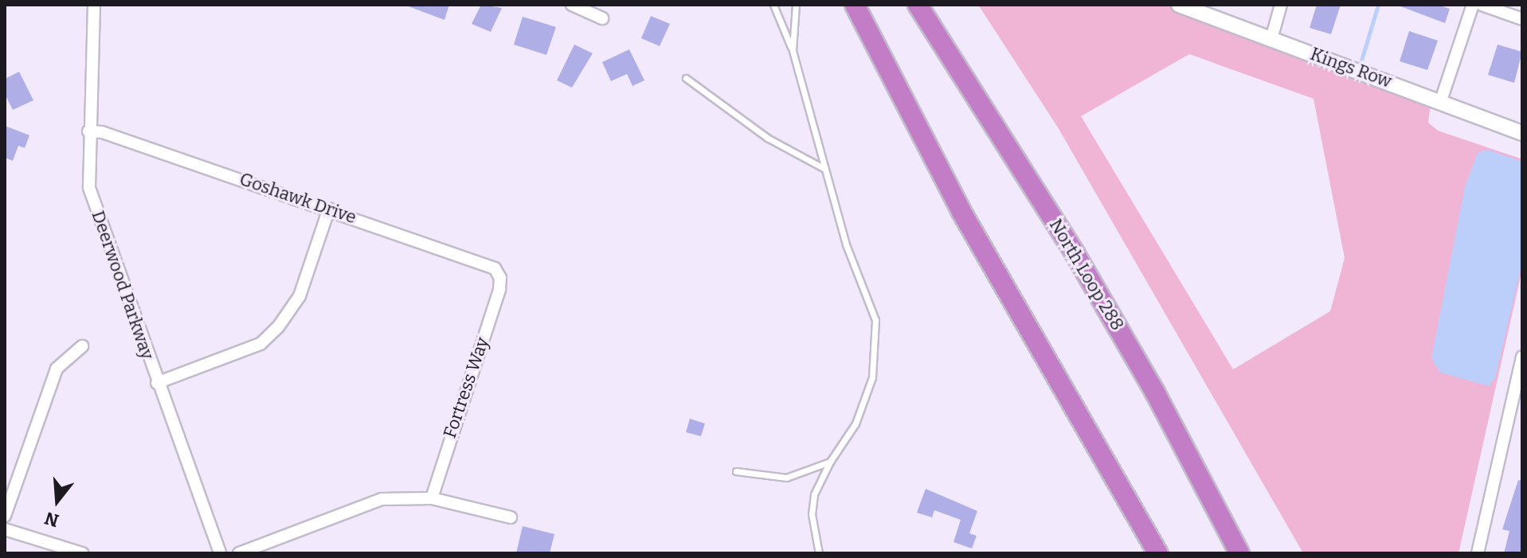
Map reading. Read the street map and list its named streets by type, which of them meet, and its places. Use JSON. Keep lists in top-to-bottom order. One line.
{"streets":{"highway":["North Loop 288"],"street":["Kings Row","Goshawk Drive","Deerwood Parkway","Fortress Way"]},"crossings":[["Goshawk Drive","Deerwood Parkway"],["Goshawk Drive","Fortress Way"]],"north":"bottom"}
